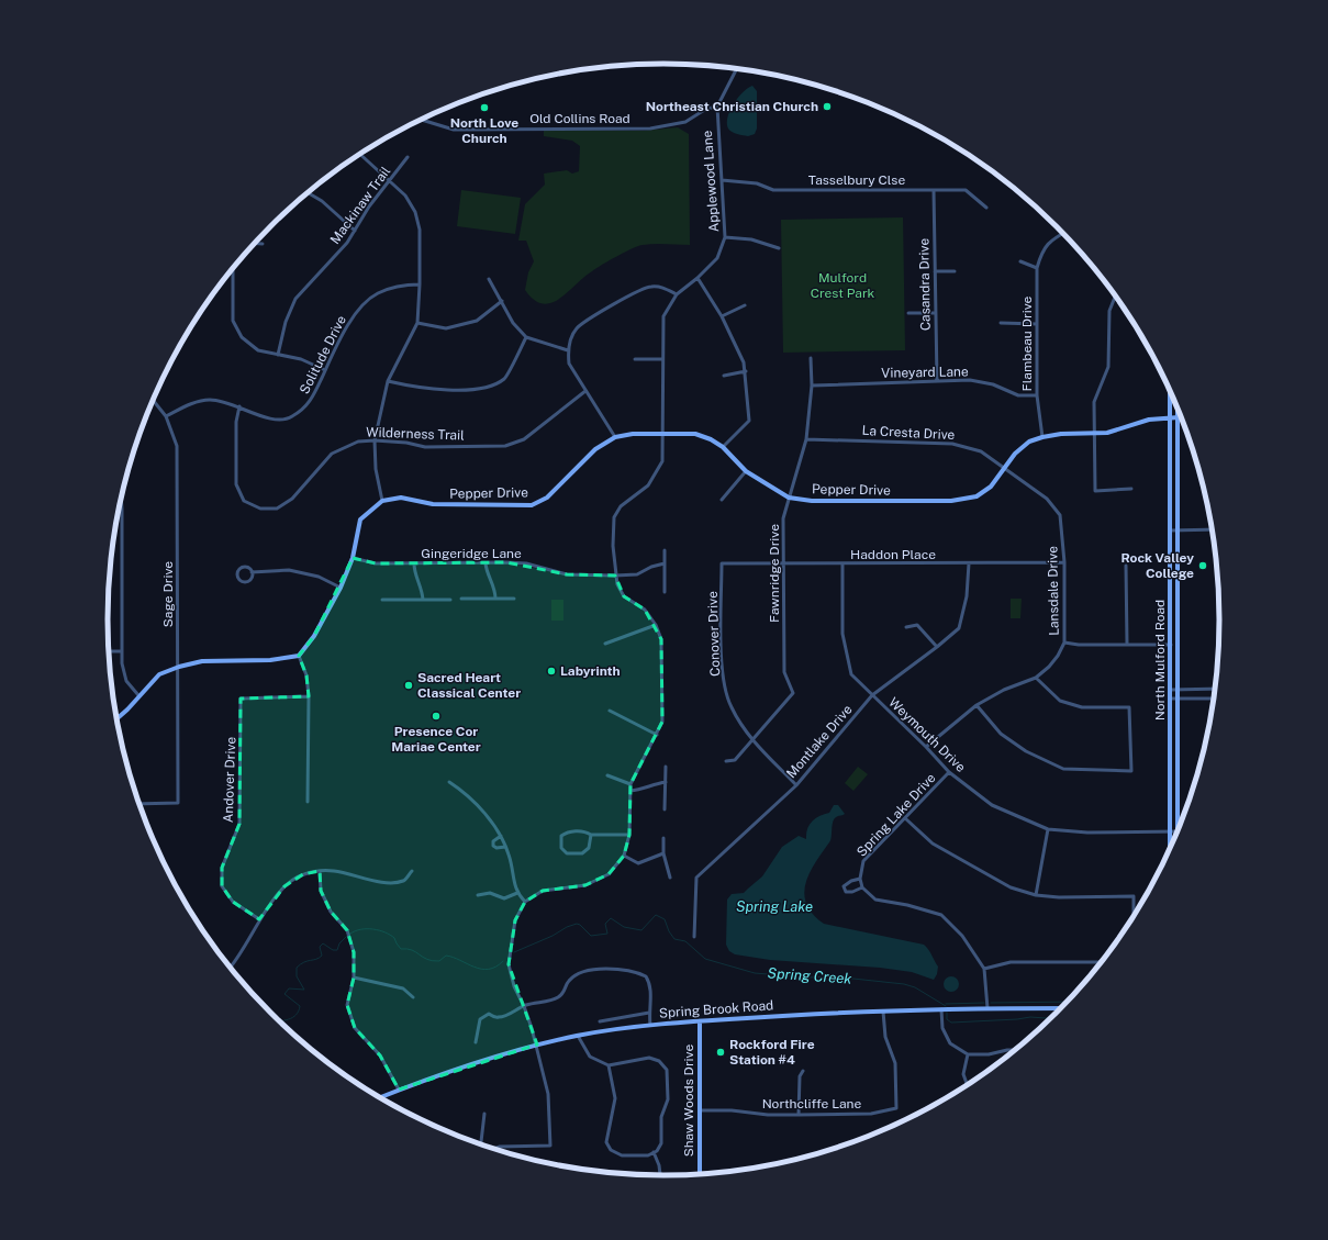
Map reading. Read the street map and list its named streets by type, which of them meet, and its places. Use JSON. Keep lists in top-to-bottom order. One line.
{"streets":{"street":["Old Collins Road","Tasselbury Clse","Applewood Lane","Mackinaw Trail","Casandra Drive","Flambeau Drive","Solitude Drive","Vineyard Lane","La Cresta Drive","Wilderness Trail","Pepper Drive","Gingeridge Lane","Haddon Place","Fawnridge Drive","Lansdale Drive","Sage Drive","Conover Drive","North Mulford Road","Weymouth Drive","Montlake Drive","Andover Drive","Spring Lake Drive","Spring Brook Road","Shaw Woods Drive","Northcliffe Lane"]},"crossings":[["Old Collins Road","Applewood Lane"],["Tasselbury Clse","Applewood Lane"],["Tasselbury Clse","Casandra Drive"],["Applewood Lane","Pepper Drive"],["Applewood Lane","Gingeridge Lane"],["Casandra Drive","Vineyard Lane"],["Flambeau Drive","Vineyard Lane"],["Flambeau Drive","Pepper Drive"],["Solitude Drive","Wilderness Trail"],["Solitude Drive","Sage Drive"],["Vineyard Lane","Fawnridge Drive"],["La Cresta Drive","Pepper Drive"],["La Cresta Drive","Fawnridge Drive"],["La Cresta Drive","Lansdale Drive"],["Pepper Drive","Fawnridge Drive"],["Pepper Drive","Lansdale Drive"],["Pepper Drive","North Mulford Road"],["Haddon Place","Fawnridge Drive"],["Haddon Place","Lansdale Drive"],["Haddon Place","Conover Drive"],["Haddon Place","Weymouth Drive"],["Haddon Place","Montlake Drive"],["Fawnridge Drive","Conover Drive"],["Lansdale Drive","Weymouth Drive"],["Conover Drive","Montlake Drive"],["North Mulford Road","Weymouth Drive"],["Weymouth Drive","Montlake Drive"],["Weymouth Drive","Spring Lake Drive"],["Spring Brook Road","Shaw Woods Drive"],["Spring Brook Road","Northcliffe Lane"],["Shaw Woods Drive","Northcliffe Lane"]],"water":["Spring Lake","Spring Creek"],"parks":["Mulford Crest Park"],"places":["Northeast Christian Church","North Love Church","Rock Valley College","Labyrinth","Sacred Heart Classical Center","Presence Cor Mariae Center","Rockford Fire Station #4"]}
